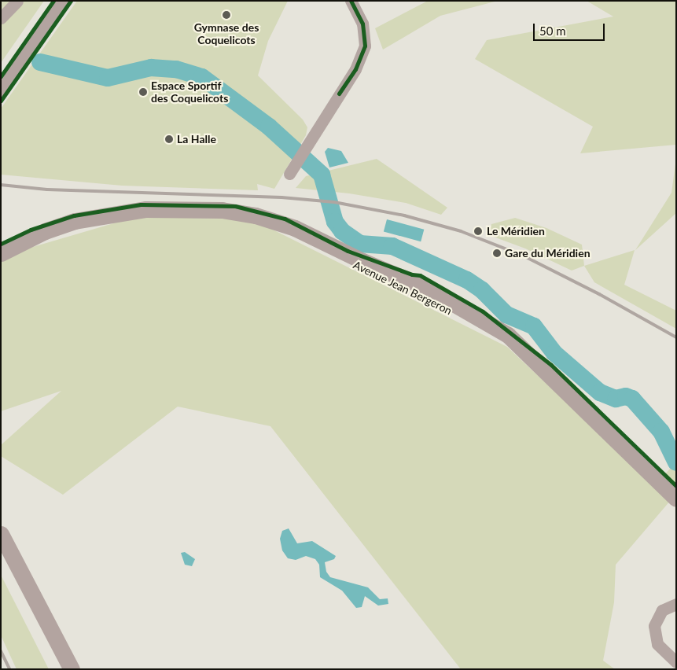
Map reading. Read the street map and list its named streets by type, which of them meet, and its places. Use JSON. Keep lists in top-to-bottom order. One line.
{"streets":{"street":["Avenue Jean Bergeron"]},"places":["Gymnase des Coquelicots","Espace Sportif des Coquelicots","La Halle","Le Méridien","Gare du Méridien"],"scale_bar":"50 m"}
